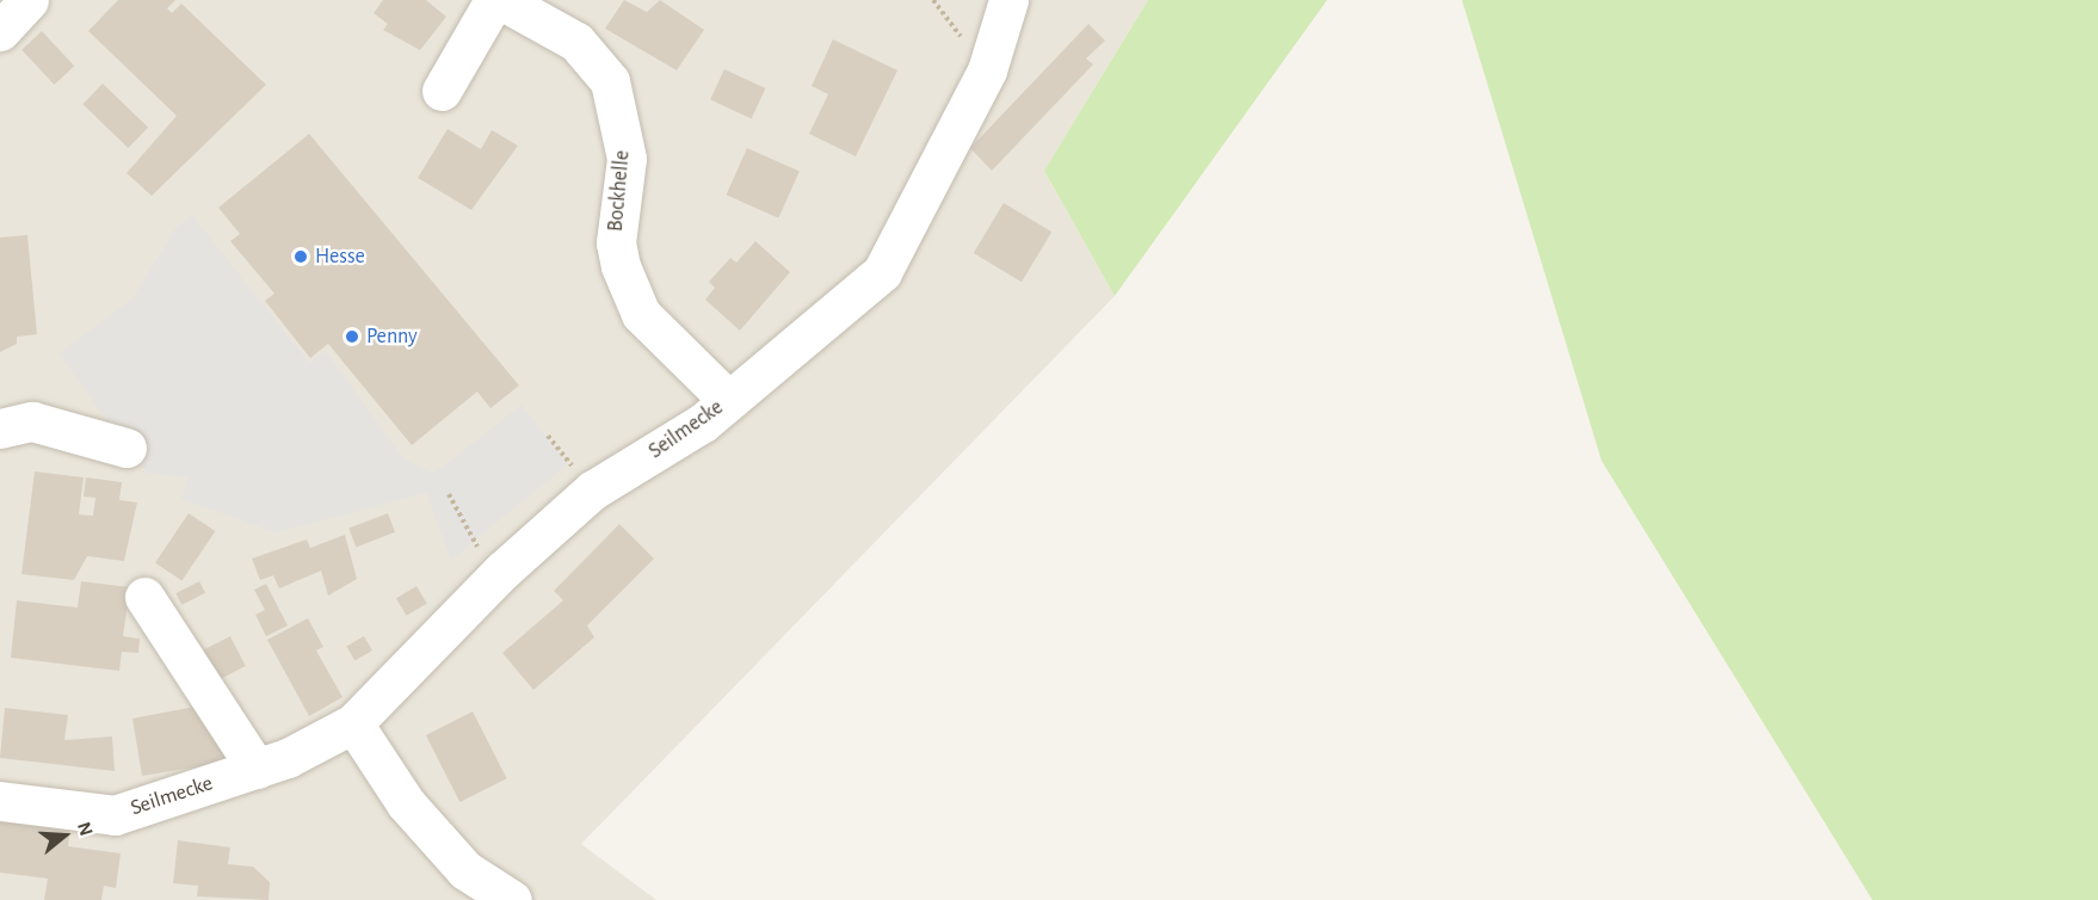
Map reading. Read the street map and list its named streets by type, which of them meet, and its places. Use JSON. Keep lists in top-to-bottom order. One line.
{"streets":{"street":["Bockhelle","Seilmecke"]},"crossings":[["Bockhelle","Seilmecke"]],"places":["Hesse","Penny"],"north":"right"}
